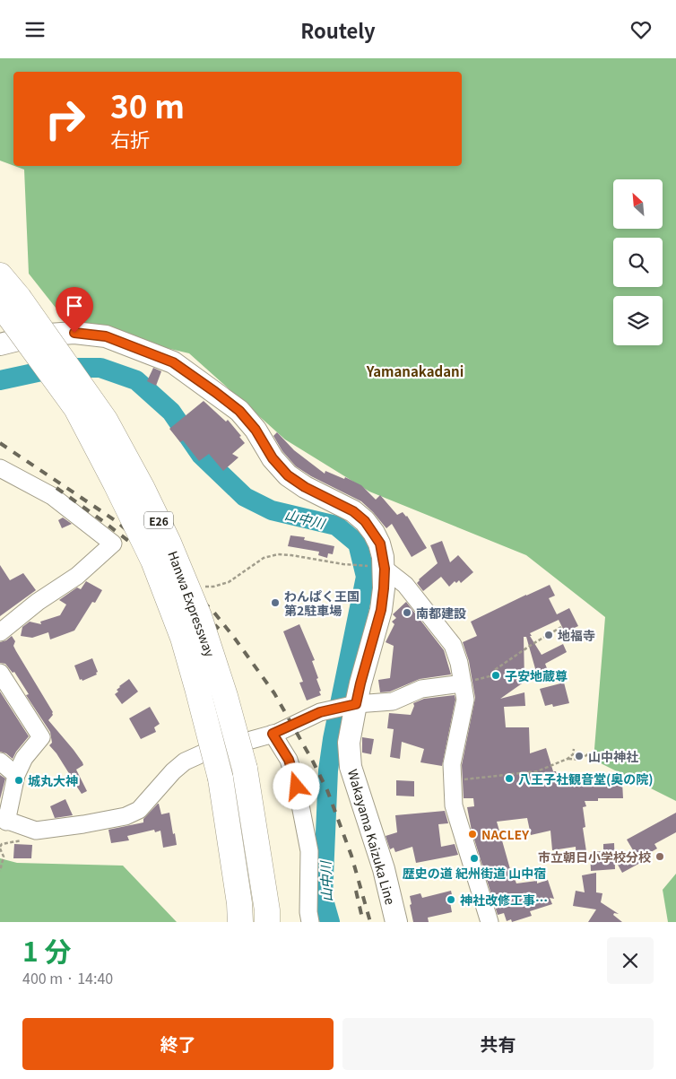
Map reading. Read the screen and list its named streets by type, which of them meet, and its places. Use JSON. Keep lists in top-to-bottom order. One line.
{"streets":{"highway":["E26","Hanwa Expressway"],"main road":["Wakayama Kaizuka Line"]},"districts":["Yamanakadani"],"water":["山中川"],"places":["わんぱく王国 第2駐車場","南都建設","地福寺","子安地蔵尊","山中神社","八王子社観音堂(奥の院)","城丸大神","NACLEY","市立朝日小学校分校","歴史の道 紀州街道 山中宿","神社改修工事…"],"north":"top left","page":{"header":"Routely","turn":["30 m","右折"],"heading":["1 分","400 m · 14:40"],"buttons":["終了","共有"]}}
